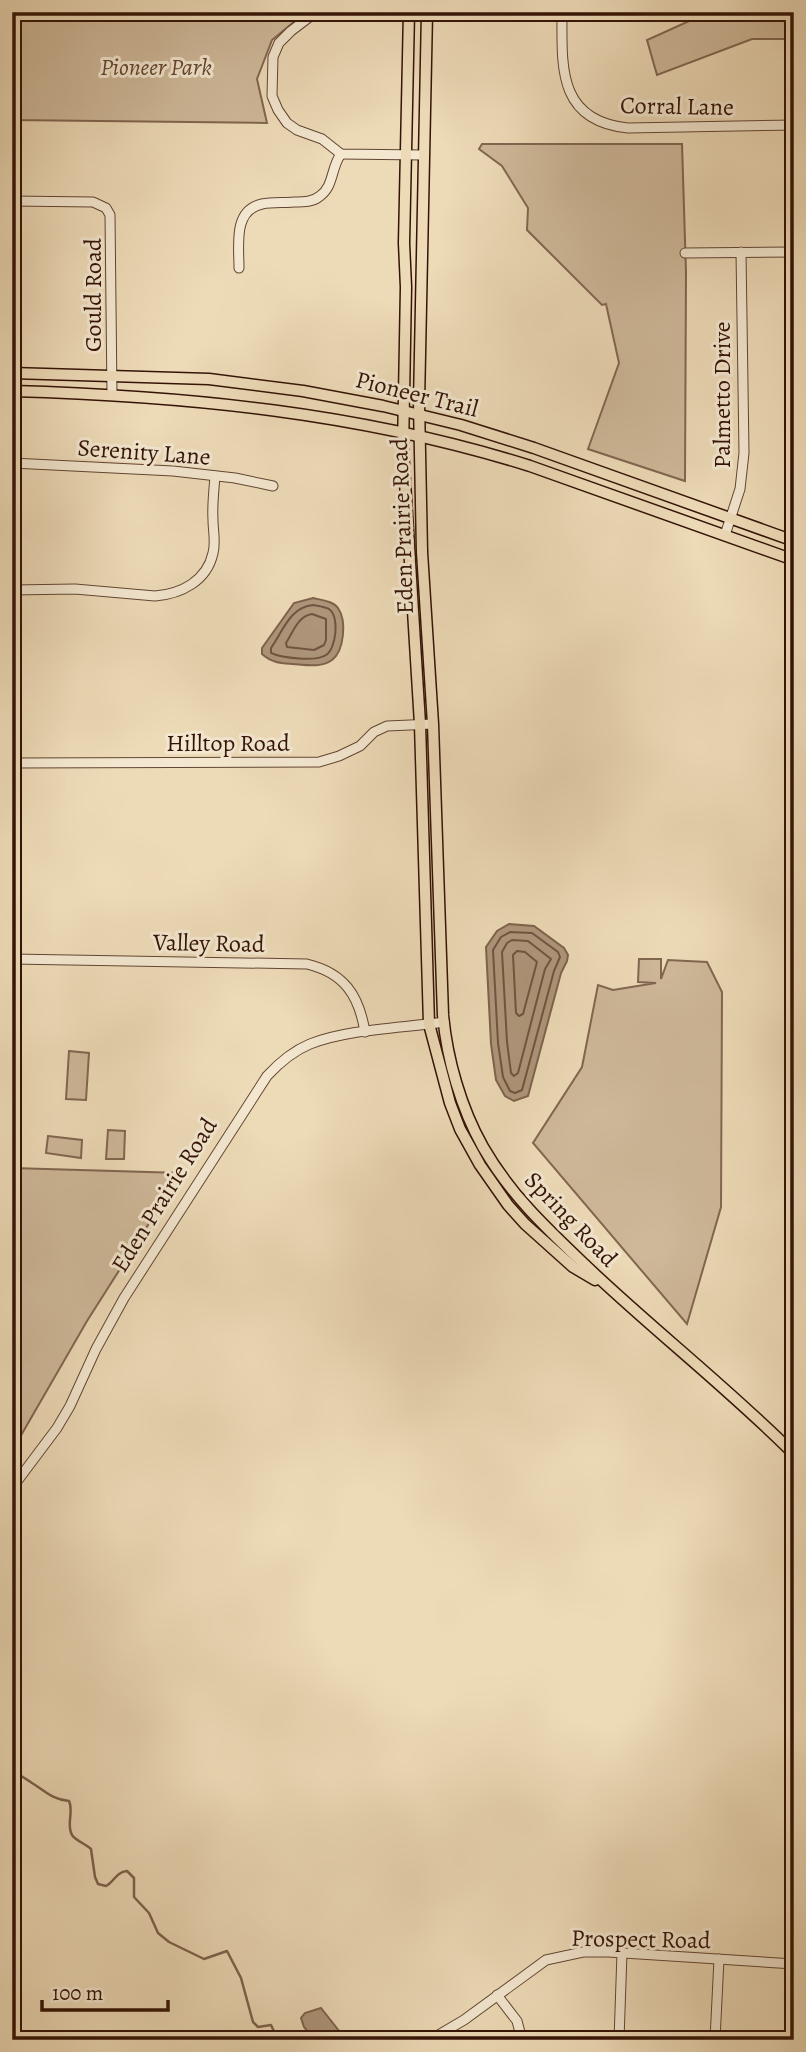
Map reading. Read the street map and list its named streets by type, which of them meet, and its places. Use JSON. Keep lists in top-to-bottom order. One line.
{"streets":{"main road":["Pioneer Trail","Eden Prairie Road","Spring Road"],"street":["Corral Lane","Gould Road","Palmetto Drive","Serenity Lane","Hilltop Road","Valley Road","Prospect Road"]},"crossings":[["Gould Road","Pioneer Trail"],["Pioneer Trail","Palmetto Drive"],["Pioneer Trail","Eden Prairie Road"],["Eden Prairie Road","Hilltop Road"],["Eden Prairie Road","Valley Road"],["Eden Prairie Road","Spring Road"]],"parks":["Pioneer Park"],"scale_bar":"100 m"}
